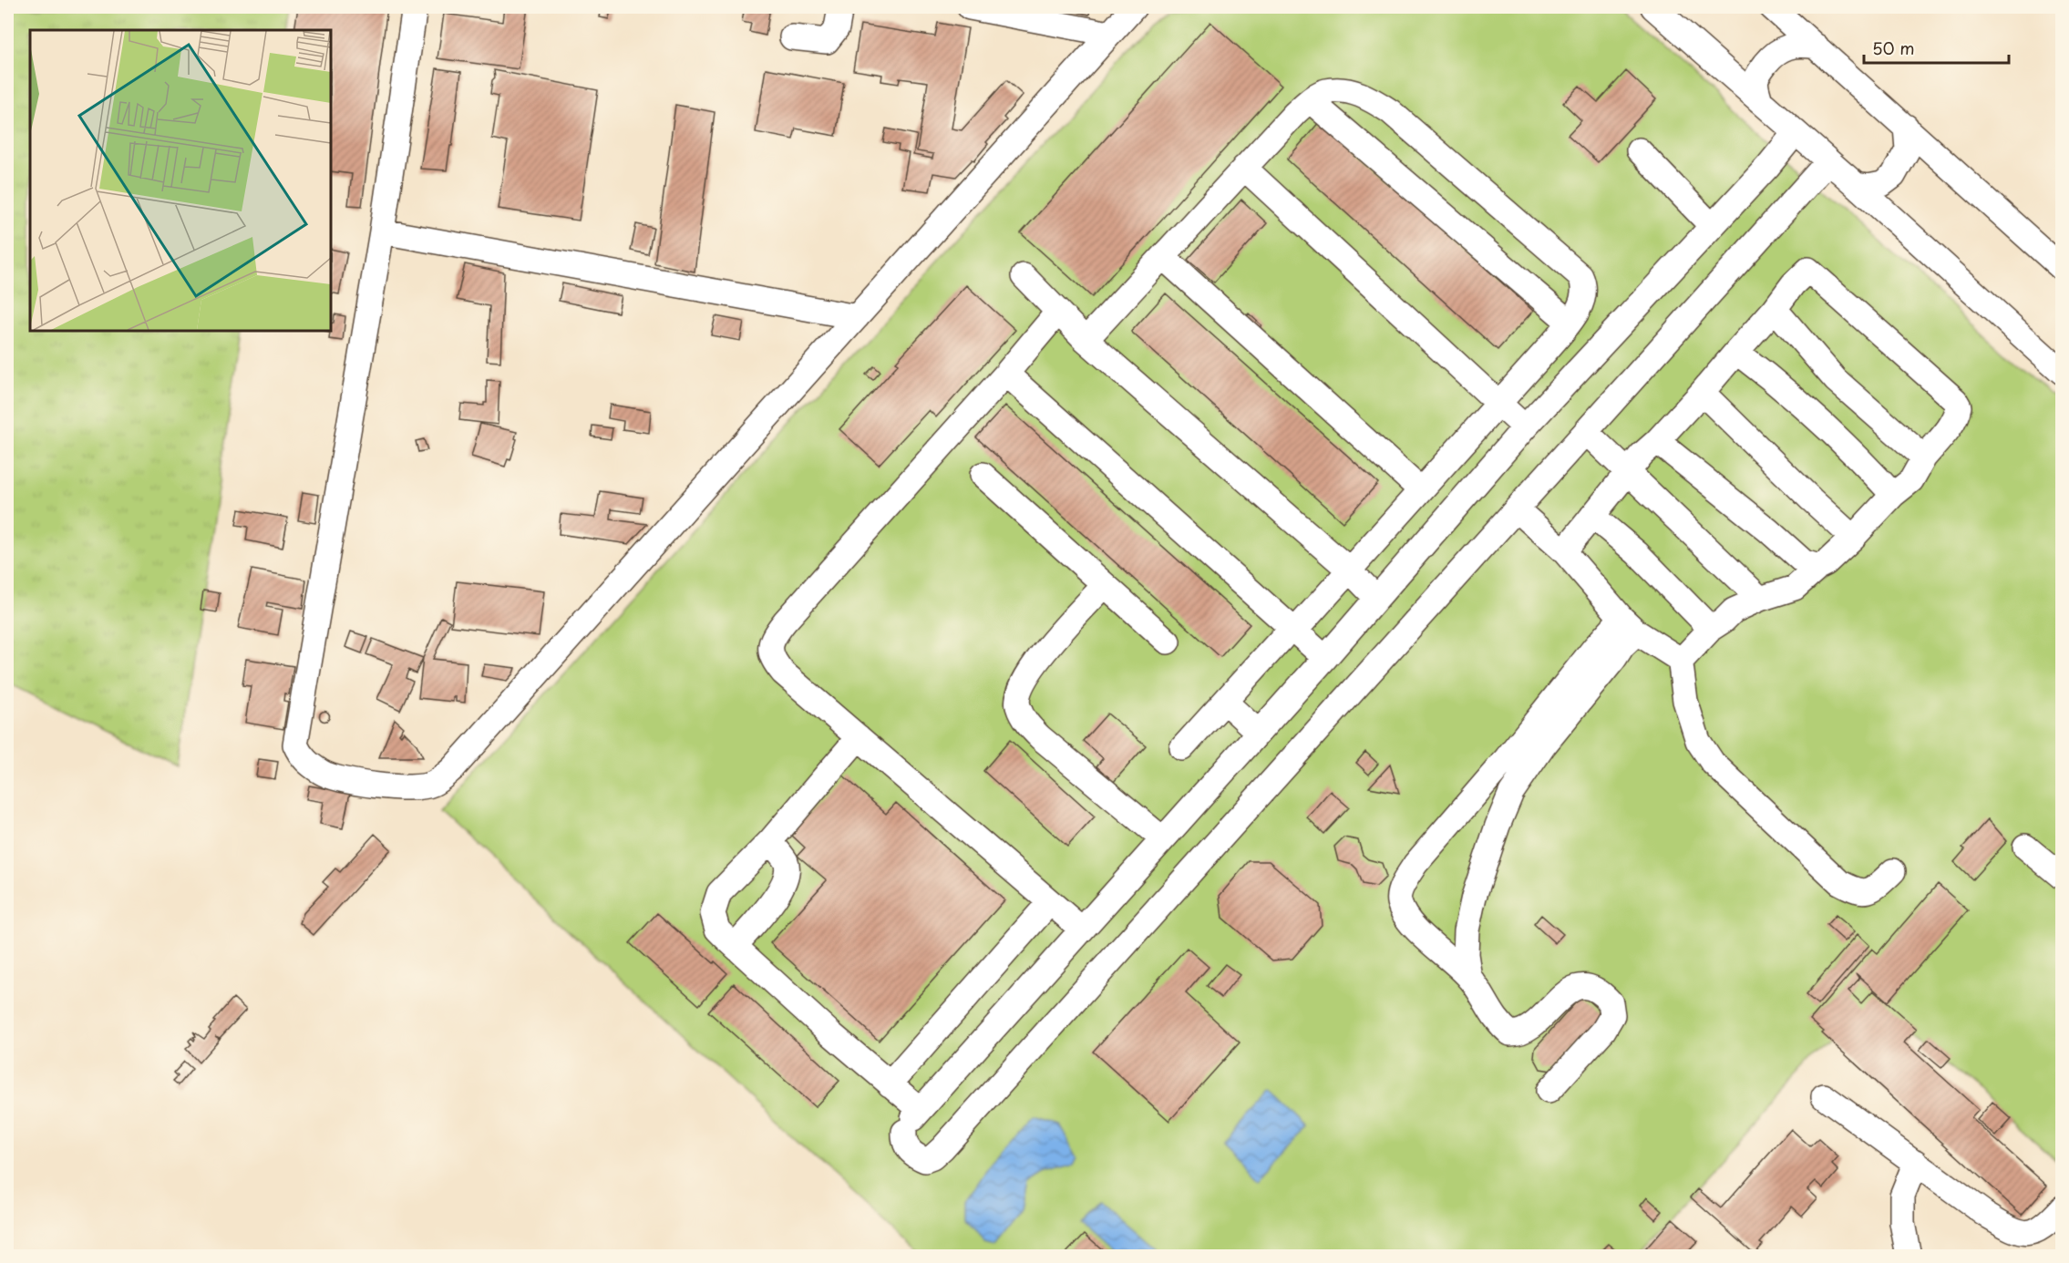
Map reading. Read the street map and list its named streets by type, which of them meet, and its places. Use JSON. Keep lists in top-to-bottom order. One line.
{"scale_bar":"50 m"}
